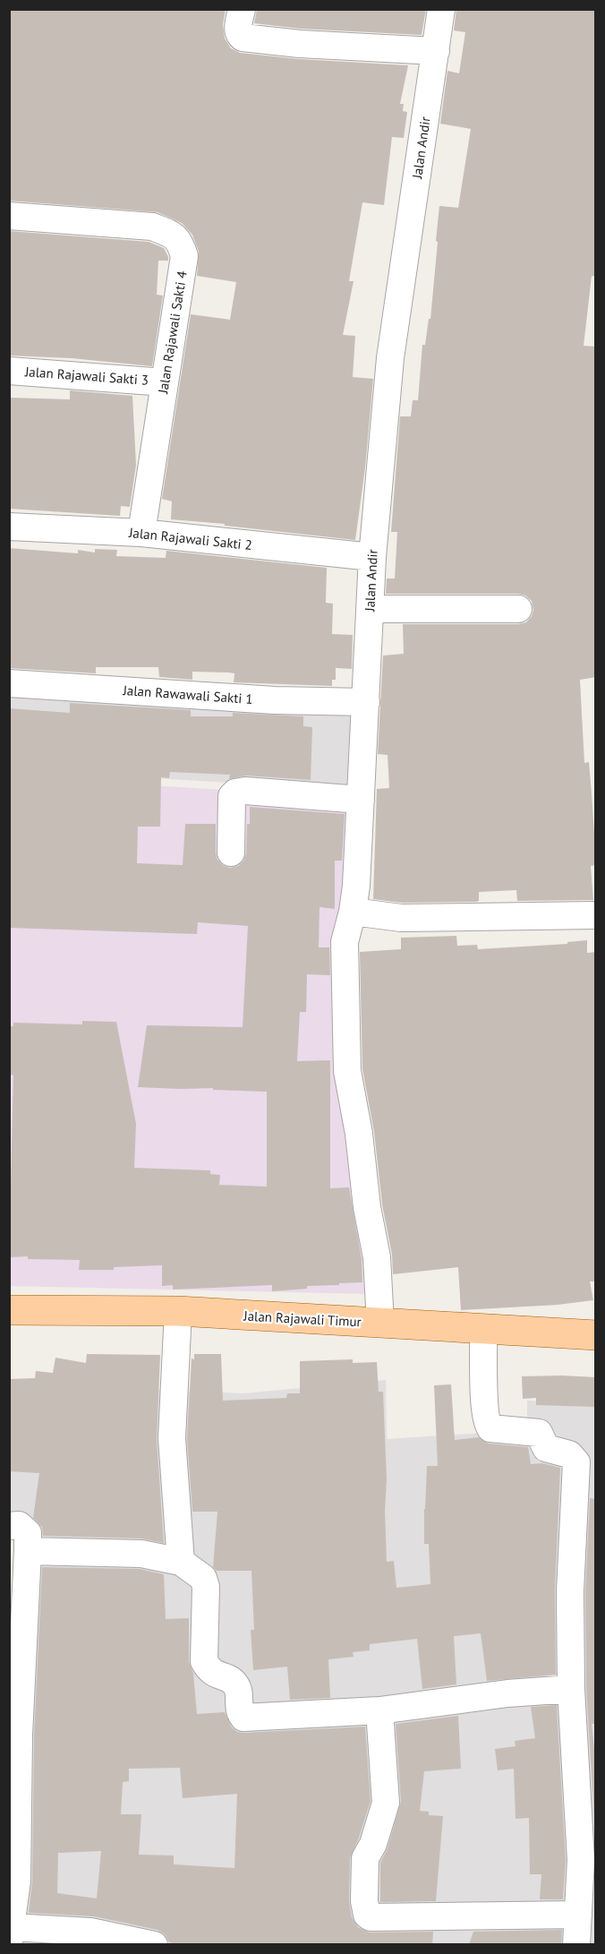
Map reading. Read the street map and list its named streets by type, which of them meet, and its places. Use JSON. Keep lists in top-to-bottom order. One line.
{"streets":{"main road":["Jalan Rajawali Timur"],"street":["Jalan Andir","Jalan Rajawali Sakti 4","Jalan Rajawali Sakti 3","Jalan Rajawali Sakti 2","Jalan Rawawali Sakti 1"]},"crossings":[["Jalan Andir","Jalan Rajawali Sakti 2"],["Jalan Andir","Jalan Rawawali Sakti 1"],["Jalan Andir","Jalan Rajawali Timur"],["Jalan Rajawali Sakti 4","Jalan Rajawali Sakti 3"],["Jalan Rajawali Sakti 4","Jalan Rajawali Sakti 2"]]}
